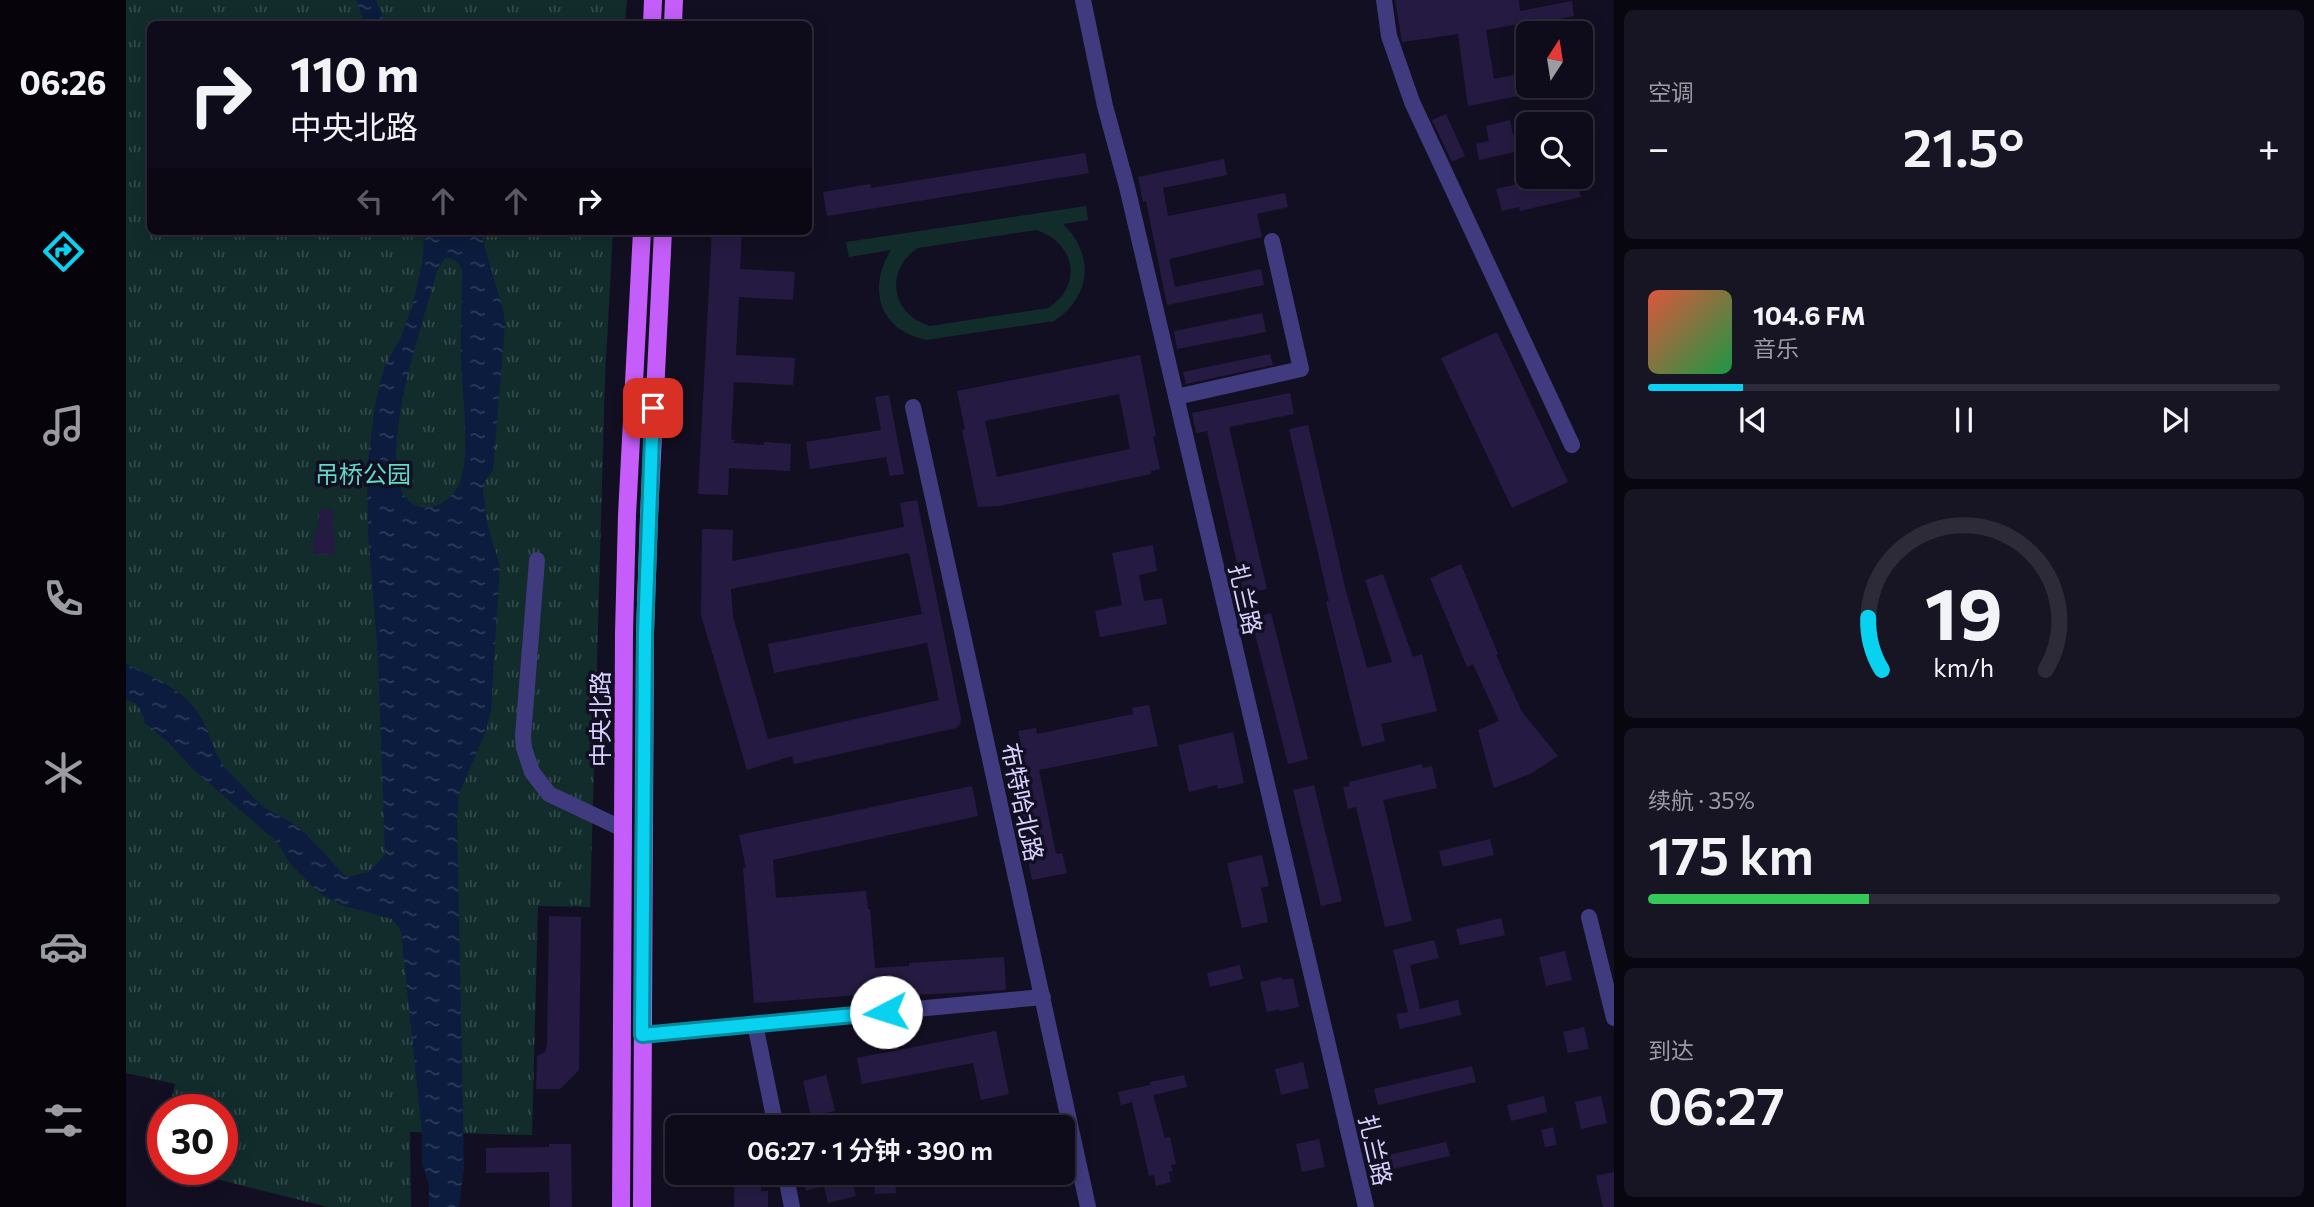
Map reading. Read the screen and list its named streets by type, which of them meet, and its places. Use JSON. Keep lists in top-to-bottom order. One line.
{"streets":{"main road":["中央北路"],"street":["扎兰路","布特哈北路"]},"parks":["吊桥公园"],"north":"top","page":{"tabs":"06:26","tile":["空调",["续航 · 35%","175 km"],["到达","06:27"]],"turn":["110 m","中央北路"],"heat":["−","21.5°","+"],"song":["104.6 FM","音乐"],"limit":"30","trip":"06:27 · 1 分钟 · 390 m","gauge":["19","km/h"]}}
